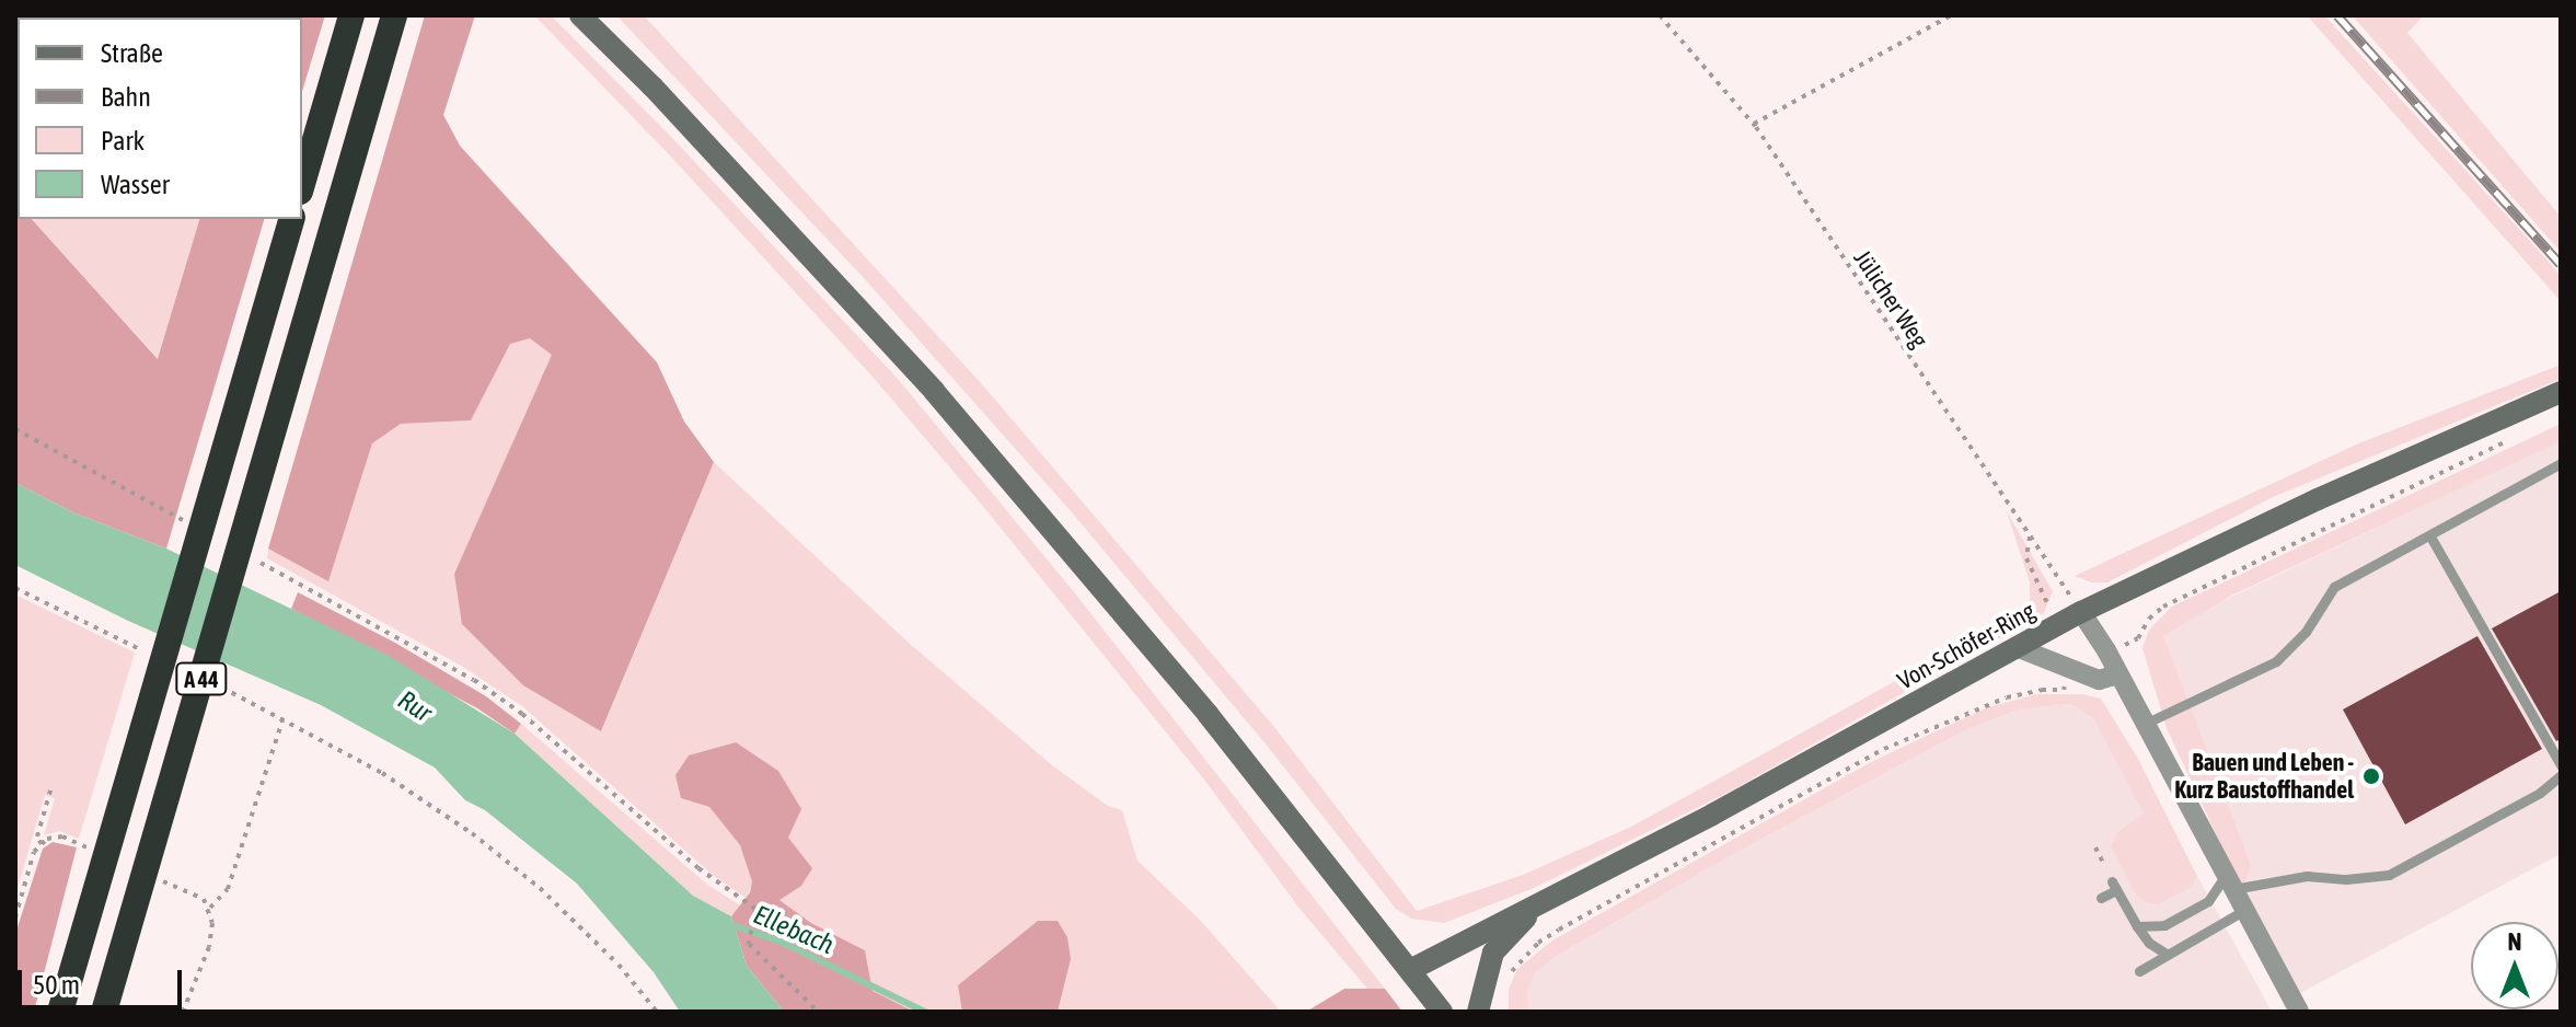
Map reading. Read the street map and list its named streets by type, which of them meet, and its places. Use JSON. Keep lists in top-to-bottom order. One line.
{"streets":{"highway":["A 44"],"main road":["Von-Schöfer-Ring"],"path":["Jülicher Weg"]},"crossings":[["Jülicher Weg","Von-Schöfer-Ring"]],"water":["Rur","Ellebach"],"places":["Bauen und Leben - Kurz Baustoffhandel"],"legend":["Straße","Bahn","Park","Wasser"],"scale_bar":"50 m","north":"top"}
